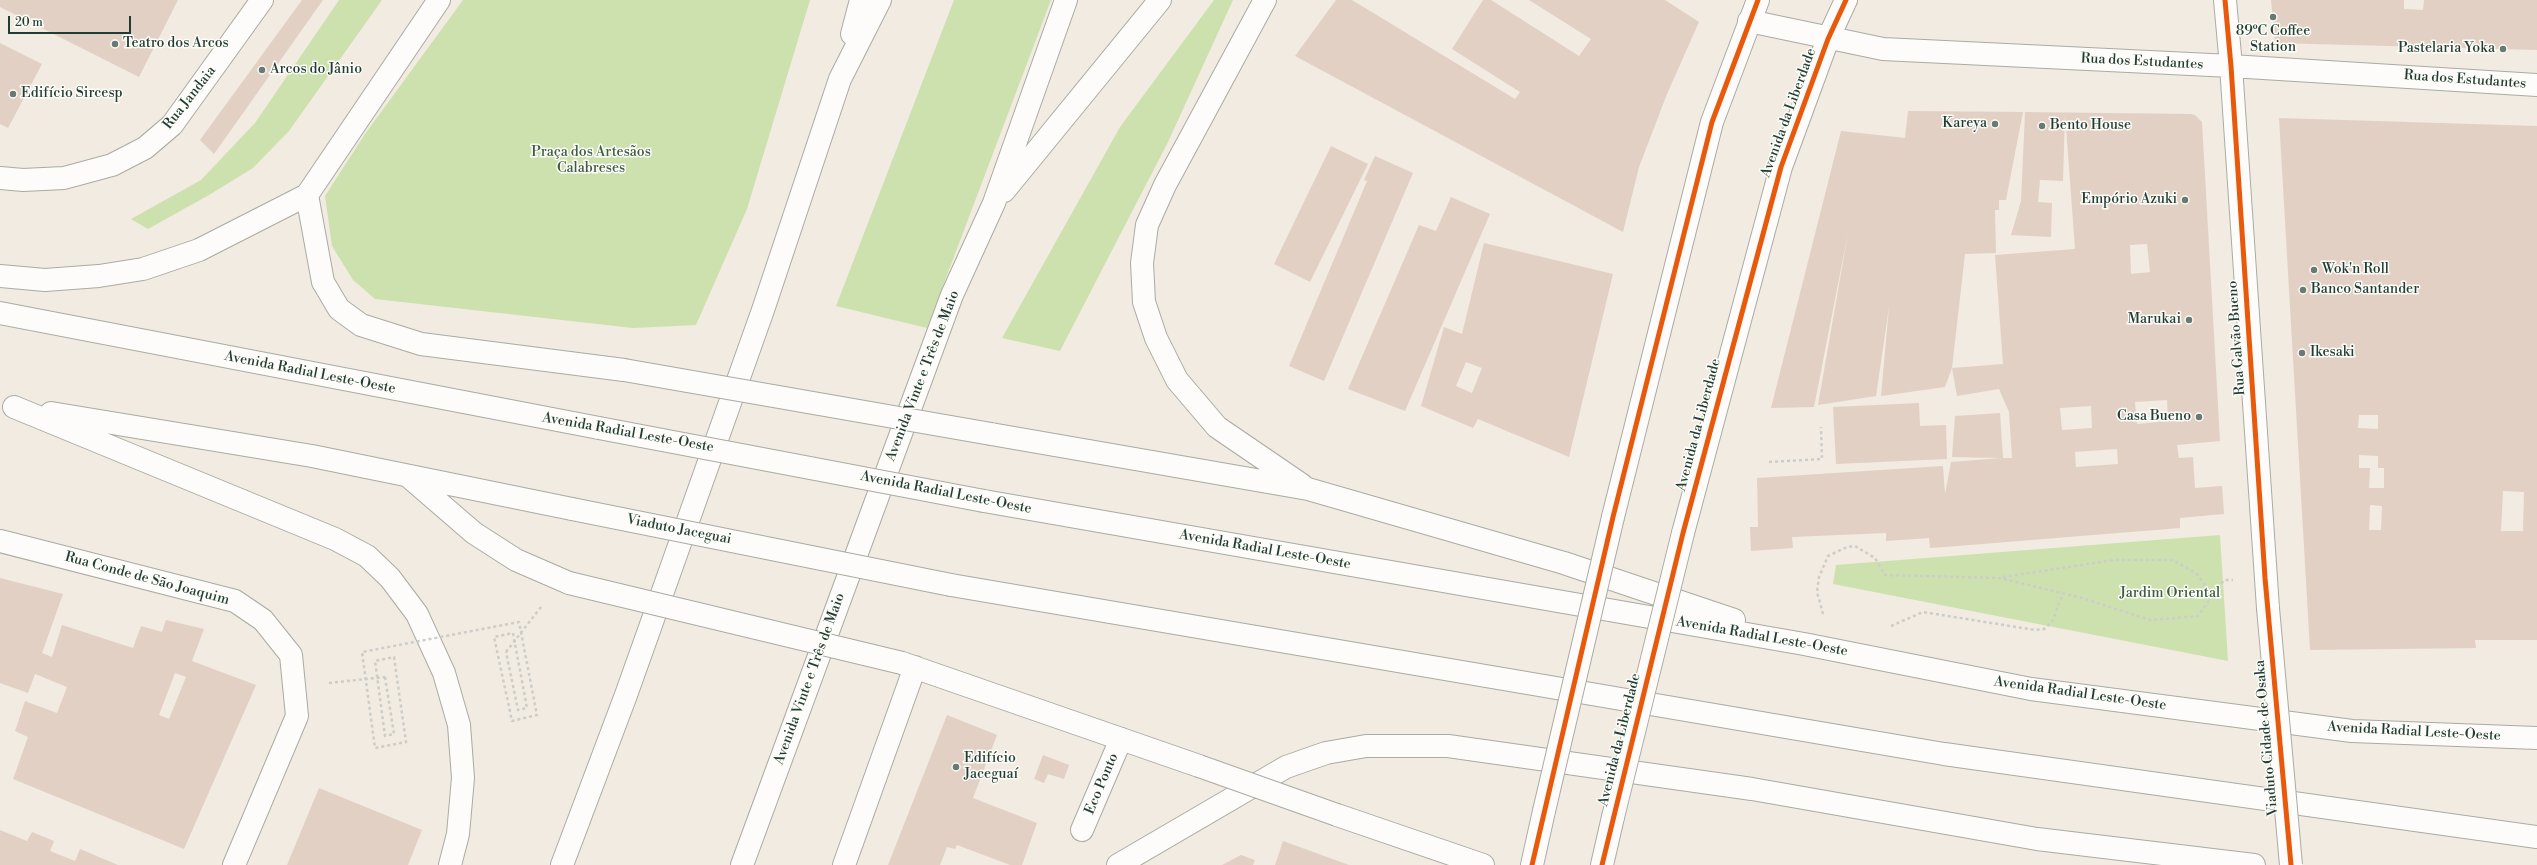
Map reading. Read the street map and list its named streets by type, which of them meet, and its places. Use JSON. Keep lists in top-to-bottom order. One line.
{"streets":{"main road":["Rua dos Estudantes","Rua Jandaia","Avenida da Liberdade","Rua Galvão Bueno","Avenida Radial Leste-Oeste","Avenida Vinte e Três de Maio","Viaduto Jaceguai","Rua Conde de São Joaquim","Viaduto Cidade de Osaka","Eco Ponto"]},"crossings":[["Rua dos Estudantes","Avenida da Liberdade"],["Rua dos Estudantes","Rua Galvão Bueno"],["Rua Galvão Bueno","Viaduto Cidade de Osaka"]],"parks":["Praça dos Artesãos Calabreses","Jardim Oriental"],"places":["89ºC Coffee Station","Teatro dos Arcos","Pastelaria Yoka","Arcos do Jânio","Edifício Sircesp","Kareya","Bento House","Empório Azuki","Wok'n Roll","Banco Santander","Marukai","Ikesaki","Casa Bueno","Edifício Jaceguaí"],"scale_bar":"20 m"}
